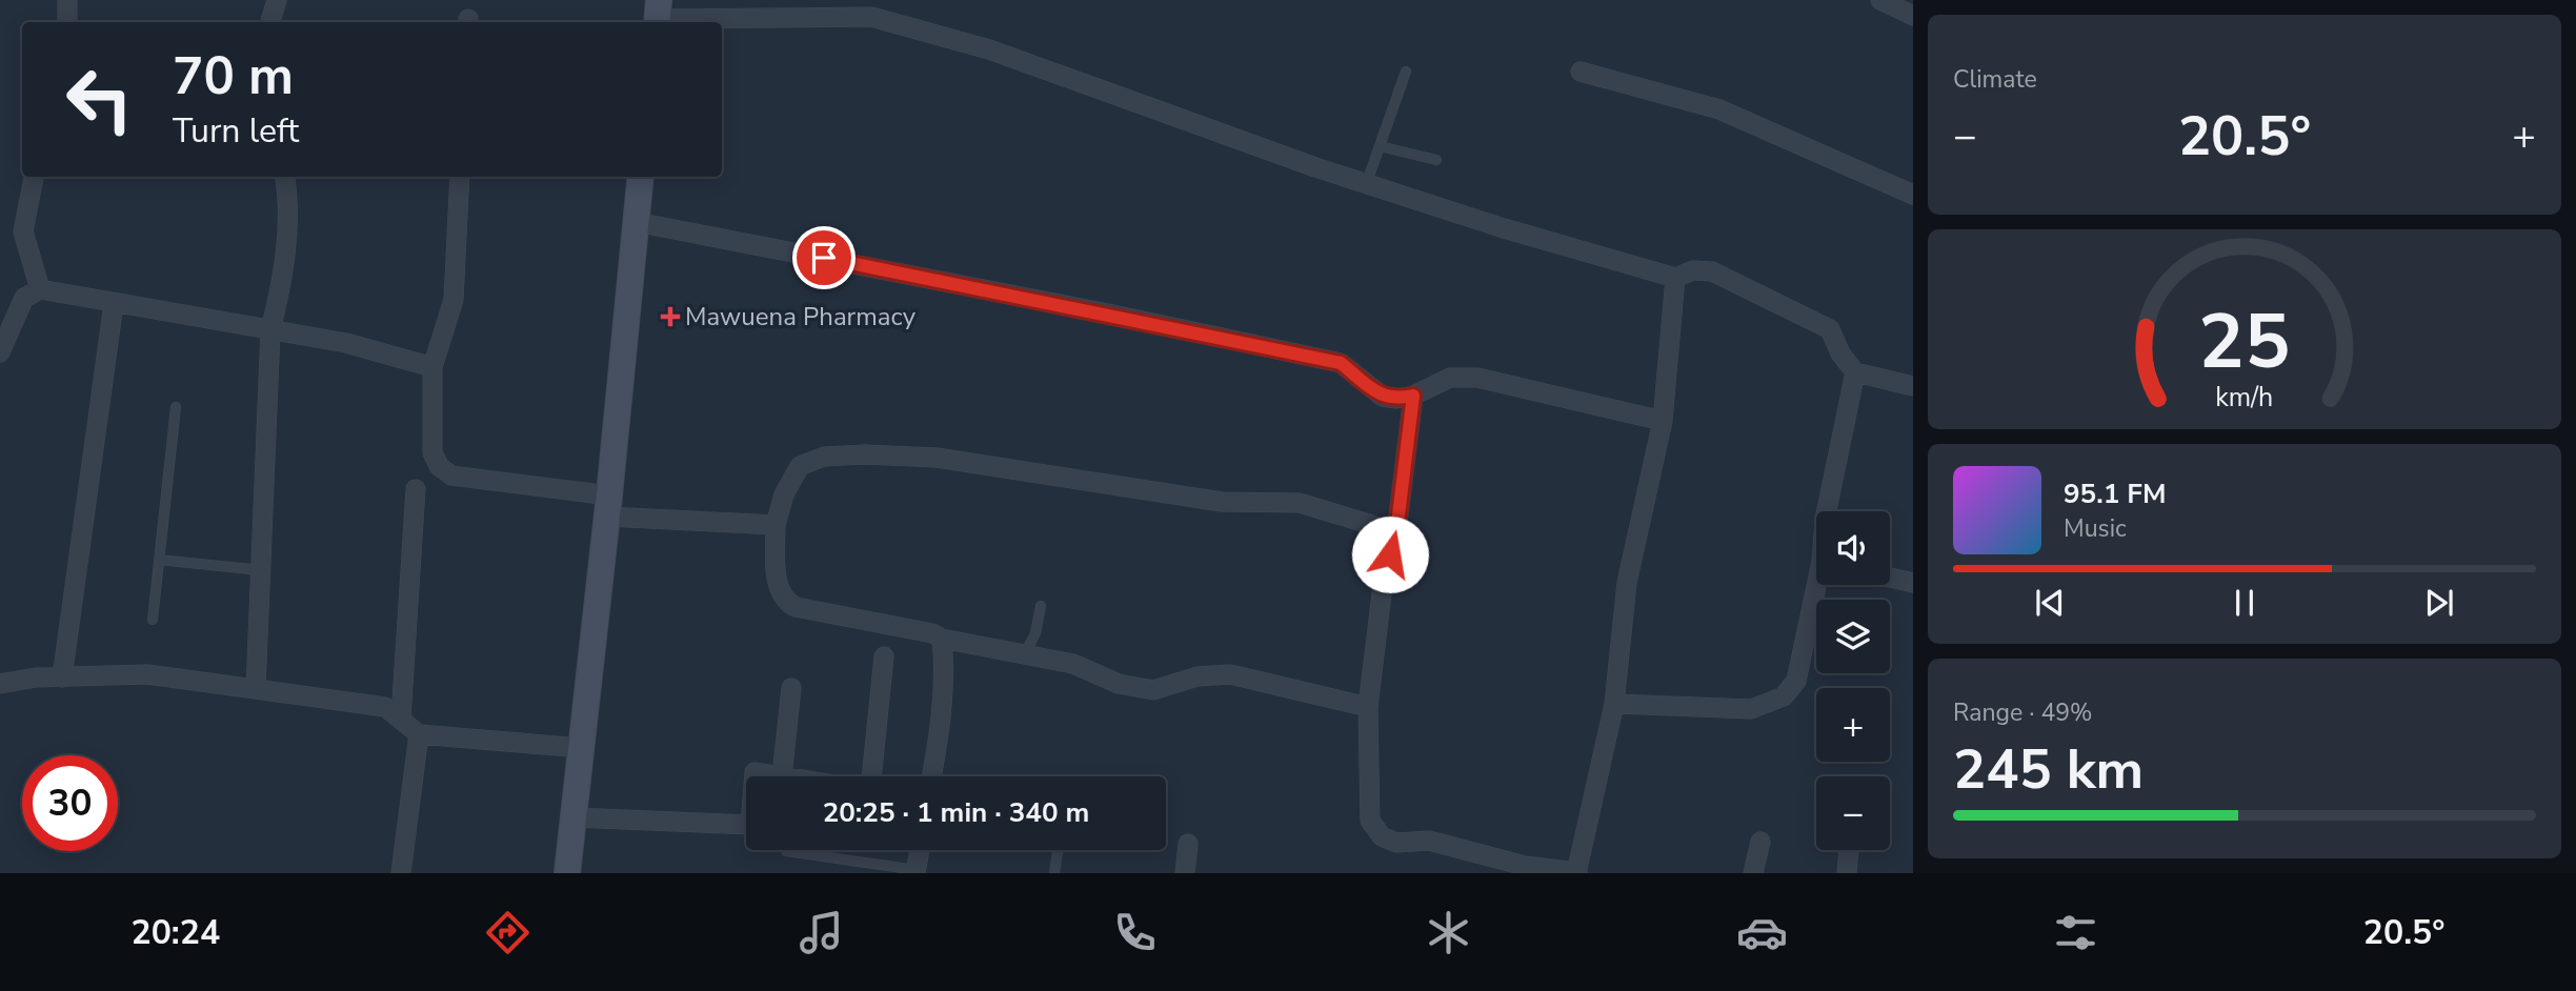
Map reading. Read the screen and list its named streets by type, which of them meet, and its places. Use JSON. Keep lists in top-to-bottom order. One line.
{"places":{"health":["Mawuena Pharmacy"]},"page":{"tile":["Climate",["Range · 49%","245 km"]],"turn":["70 m","Turn left"],"heat":["−","20.5°","+"],"song":["95.1 FM","Music"],"map_buttons":["+","−"],"limit":"30","trip":"20:25 · 1 min · 340 m","tabs":["20:24","20.5°"],"gauge":["25","km/h"]}}
